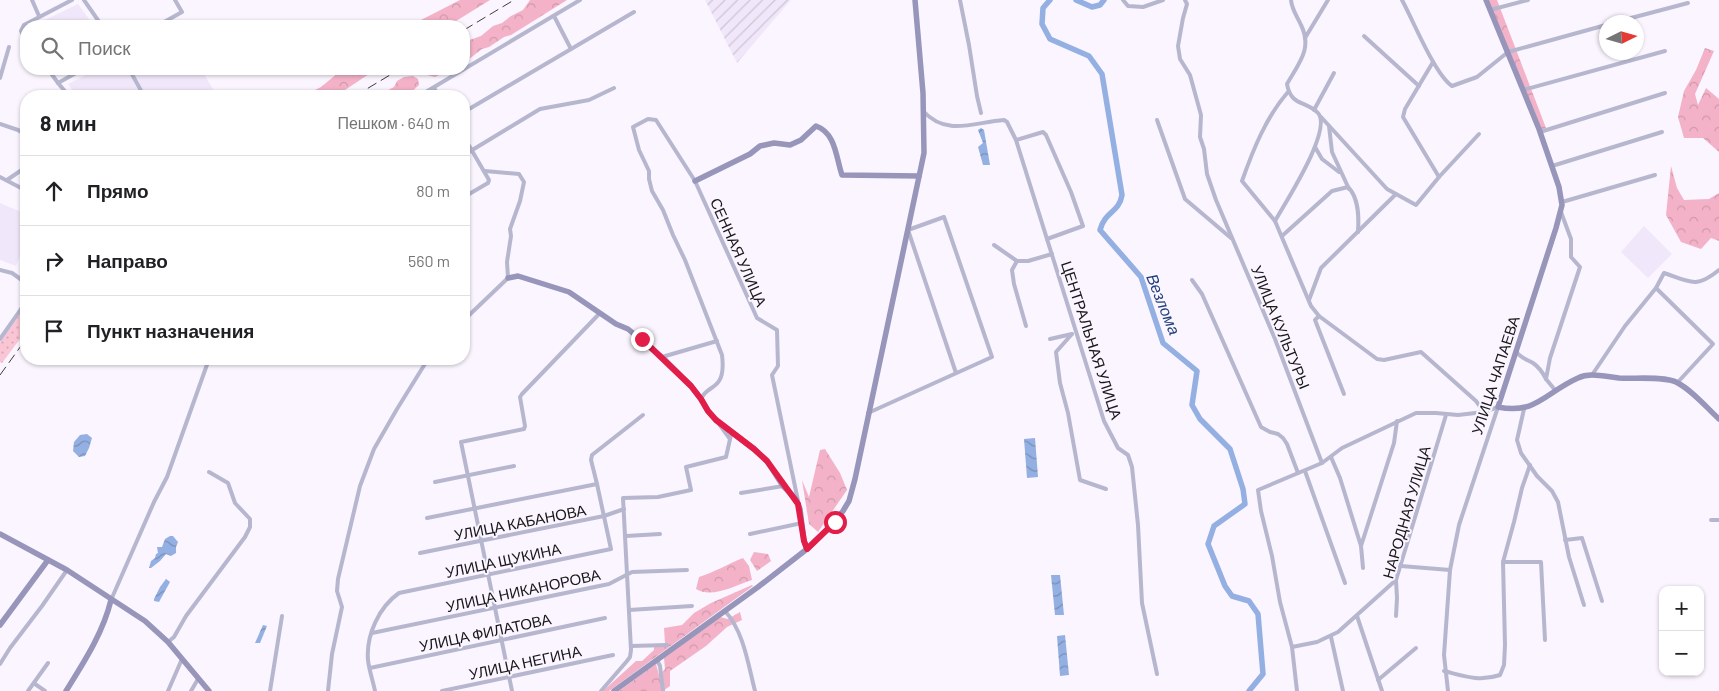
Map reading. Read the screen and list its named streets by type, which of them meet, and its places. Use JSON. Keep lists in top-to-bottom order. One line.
{"streets":{"street":["СЕННАЯ УЛИЦА","УЛИЦА КУЛЬТУРЫ","ЦЕНТРАЛЬНАЯ УЛИЦА","УЛИЦА ЧАПАЕВА","НАРОДНАЯ УЛИЦА","УЛИЦА КАБАНОВА","УЛИЦА ЩУКИНА","УЛИЦА НИКАНОРОВА","УЛИЦА ФИЛАТОВА","УЛИЦА НЕГИНА"]},"crossings":[["УЛИЦА КАБАНОВА","УЛИЦА ЩУКИНА"],["УЛИЦА ЩУКИНА","УЛИЦА НИКАНОРОВА"]],"water":["Везлома"],"north":"right","page":{"search":"Поиск","heading":["8 мин","Пешком · 640 m"],"list":[["Прямо","80 m"],["Направо","560 m"],"Пункт назначения"],"map_buttons":["+","−"]}}
